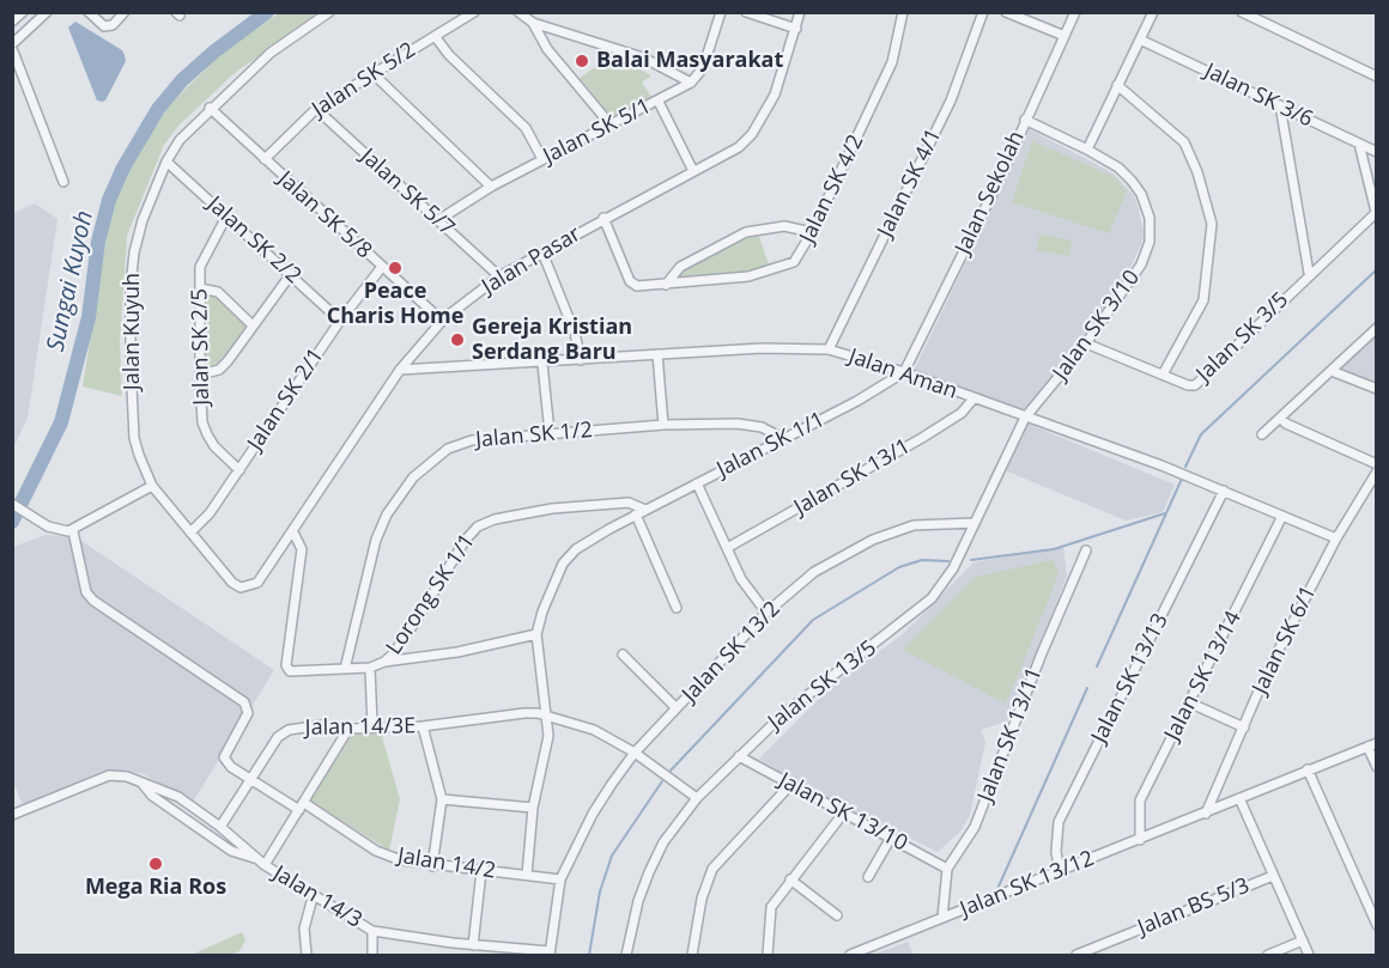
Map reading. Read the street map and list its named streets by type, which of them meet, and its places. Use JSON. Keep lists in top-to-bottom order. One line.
{"streets":{"street":["Jalan SK 5/2","Jalan SK 3/6","Jalan SK 5/1","Jalan SK 4/1","Jalan SK 4/2","Jalan SK 5/7","Jalan Sekolah","Jalan SK 5/8","Jalan SK 2/2","Jalan Pasar","Jalan SK 3/10","Jalan Kuyuh","Jalan SK 3/5","Jalan SK 2/5","Jalan Aman","Jalan SK 2/1","Jalan SK 1/2","Jalan SK 1/1","Jalan SK 13/1","Lorong SK 1/1","Jalan SK 6/1","Jalan SK 13/2","Jalan SK 13/14","Jalan SK 13/13","Jalan SK 13/5","Jalan 14/3E","Jalan SK 13/11","Jalan SK 13/10","Jalan 14/2","Jalan SK 13/12","Jalan 14/3","Jalan BS 5/3"]},"crossings":[["Jalan SK 5/2","Jalan SK 5/7"],["Jalan SK 5/2","Jalan SK 5/8"],["Jalan SK 5/1","Jalan SK 5/7"],["Jalan SK 4/1","Jalan Aman"],["Jalan SK 4/2","Jalan Pasar"],["Jalan SK 5/7","Jalan Pasar"],["Jalan Sekolah","Jalan SK 3/10"],["Jalan Sekolah","Jalan Aman"],["Jalan Sekolah","Jalan SK 1/1"],["Jalan SK 5/8","Jalan Pasar"],["Jalan SK 5/8","Jalan Kuyuh"],["Jalan SK 5/8","Jalan SK 2/1"],["Jalan SK 2/2","Jalan Kuyuh"],["Jalan SK 2/2","Jalan SK 2/5"],["Jalan SK 2/2","Jalan SK 2/1"],["Jalan Pasar","Jalan Kuyuh"],["Jalan Pasar","Jalan Aman"],["Jalan SK 3/10","Jalan SK 3/5"],["Jalan SK 3/10","Jalan Aman"],["Jalan SK 3/10","Jalan SK 13/5"],["Jalan Kuyuh","Jalan SK 2/1"],["Jalan SK 2/5","Jalan SK 2/1"],["Jalan Aman","Jalan SK 1/1"],["Jalan Aman","Jalan SK 13/1"],["Jalan Aman","Jalan SK 6/1"],["Jalan Aman","Jalan SK 13/14"],["Jalan Aman","Jalan SK 13/13"],["Jalan Aman","Jalan SK 13/5"],["Jalan SK 1/2","Jalan SK 1/1"],["Jalan SK 1/1","Lorong SK 1/1"],["Jalan SK 1/1","Jalan 14/3E"],["Jalan SK 1/1","Jalan 14/2"],["Jalan SK 6/1","Jalan SK 13/12"],["Jalan SK 13/2","Jalan SK 13/5"],["Jalan SK 13/2","Jalan 14/3E"],["Jalan SK 13/2","Jalan 14/2"],["Jalan SK 13/2","Jalan 14/3"],["Jalan SK 13/14","Jalan SK 13/12"],["Jalan SK 13/13","Jalan SK 13/12"],["Jalan SK 13/5","Jalan 14/3E"],["Jalan SK 13/5","Jalan SK 13/10"],["Jalan 14/3E","Jalan 14/2"],["Jalan 14/3E","Jalan 14/3"],["Jalan SK 13/11","Jalan SK 13/10"],["Jalan SK 13/11","Jalan SK 13/12"]],"water":["Sungai Kuyoh"],"places":["Balai Masyarakat","Peace Charis Home","Gereja Kristian Serdang Baru","Mega Ria Ros"]}
